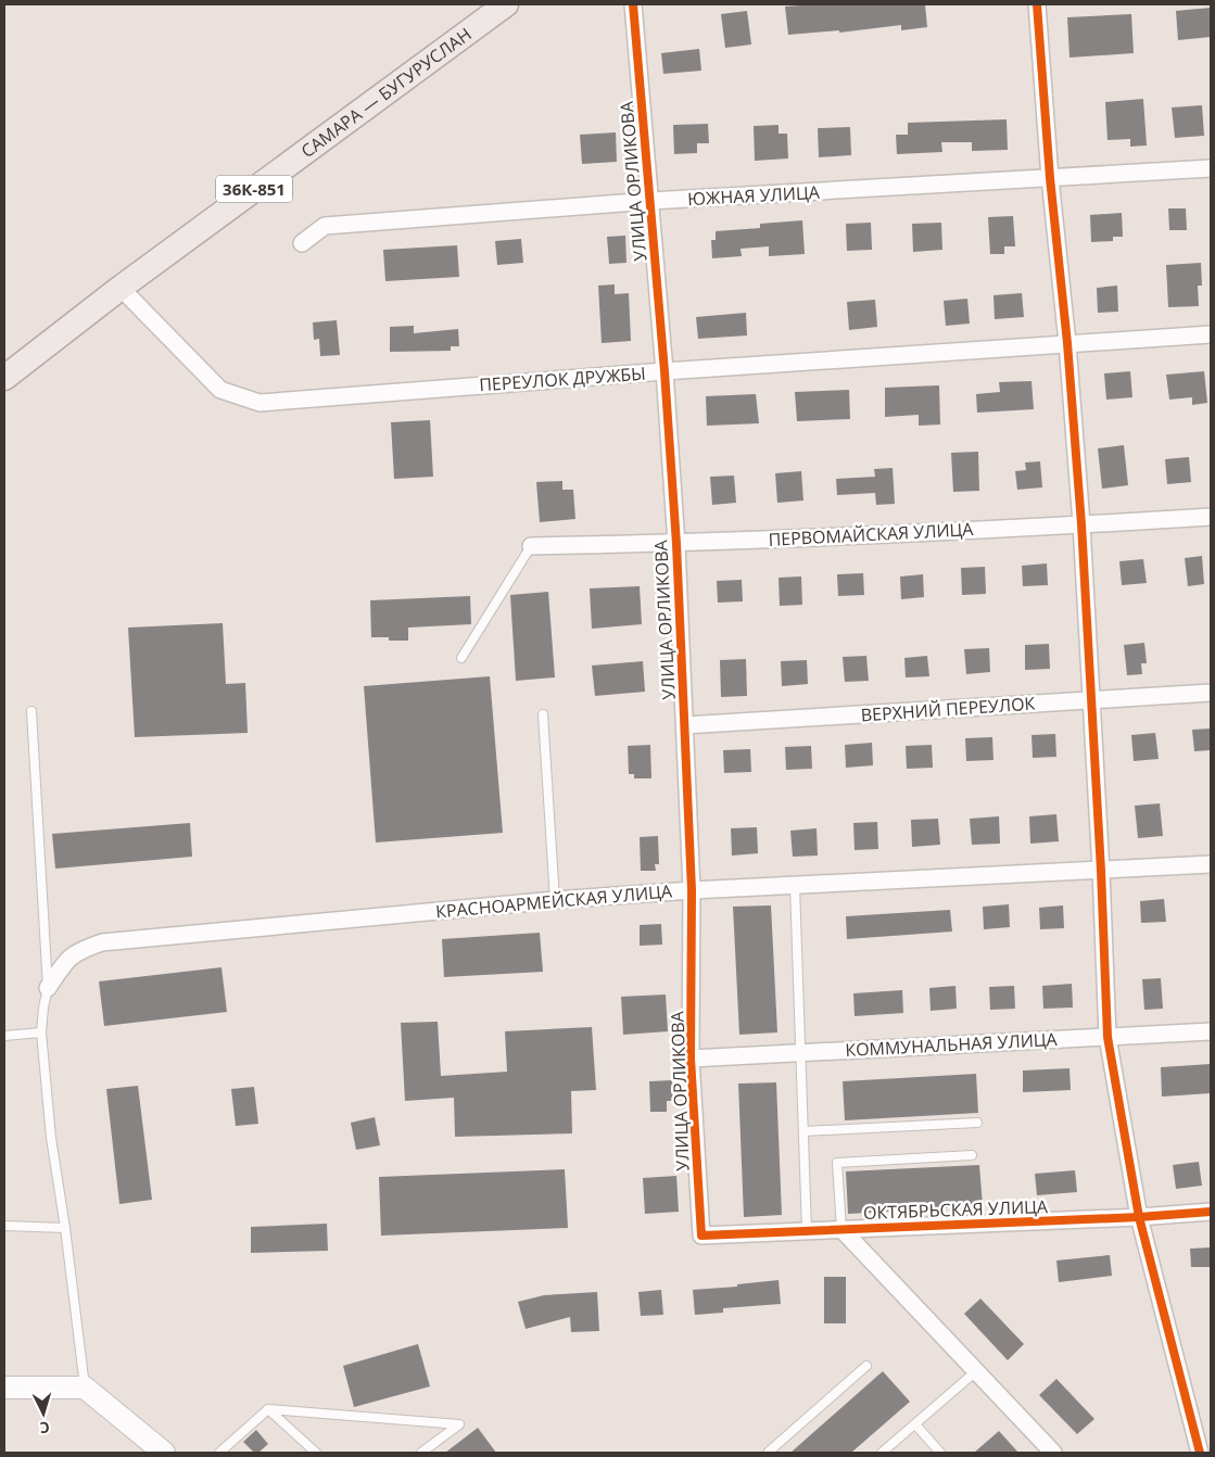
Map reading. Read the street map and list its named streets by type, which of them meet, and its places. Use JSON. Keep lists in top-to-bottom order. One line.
{"streets":{"main road":["САМАРА — БУГУРУСЛАН","36К-851"],"street":["УЛИЦА ОРЛИКОВА","ЮЖНАЯ УЛИЦА","ПЕРЕУЛОК ДРУЖБЫ","ПЕРВОМАЙСКАЯ УЛИЦА","ВЕРХНИЙ ПЕРЕУЛОК","КРАСНОАРМЕЙСКАЯ УЛИЦА","КОММУНАЛЬНАЯ УЛИЦА","ОКТЯБРЬСКАЯ УЛИЦА"]},"crossings":[["САМАРА — БУГУРУСЛАН","ПЕРЕУЛОК ДРУЖБЫ"],["УЛИЦА ОРЛИКОВА","ЮЖНАЯ УЛИЦА"],["УЛИЦА ОРЛИКОВА","ПЕРЕУЛОК ДРУЖБЫ"],["УЛИЦА ОРЛИКОВА","ПЕРВОМАЙСКАЯ УЛИЦА"],["УЛИЦА ОРЛИКОВА","ВЕРХНИЙ ПЕРЕУЛОК"],["УЛИЦА ОРЛИКОВА","КРАСНОАРМЕЙСКАЯ УЛИЦА"],["УЛИЦА ОРЛИКОВА","КОММУНАЛЬНАЯ УЛИЦА"],["УЛИЦА ОРЛИКОВА","ОКТЯБРЬСКАЯ УЛИЦА"]],"north":"bottom"}
